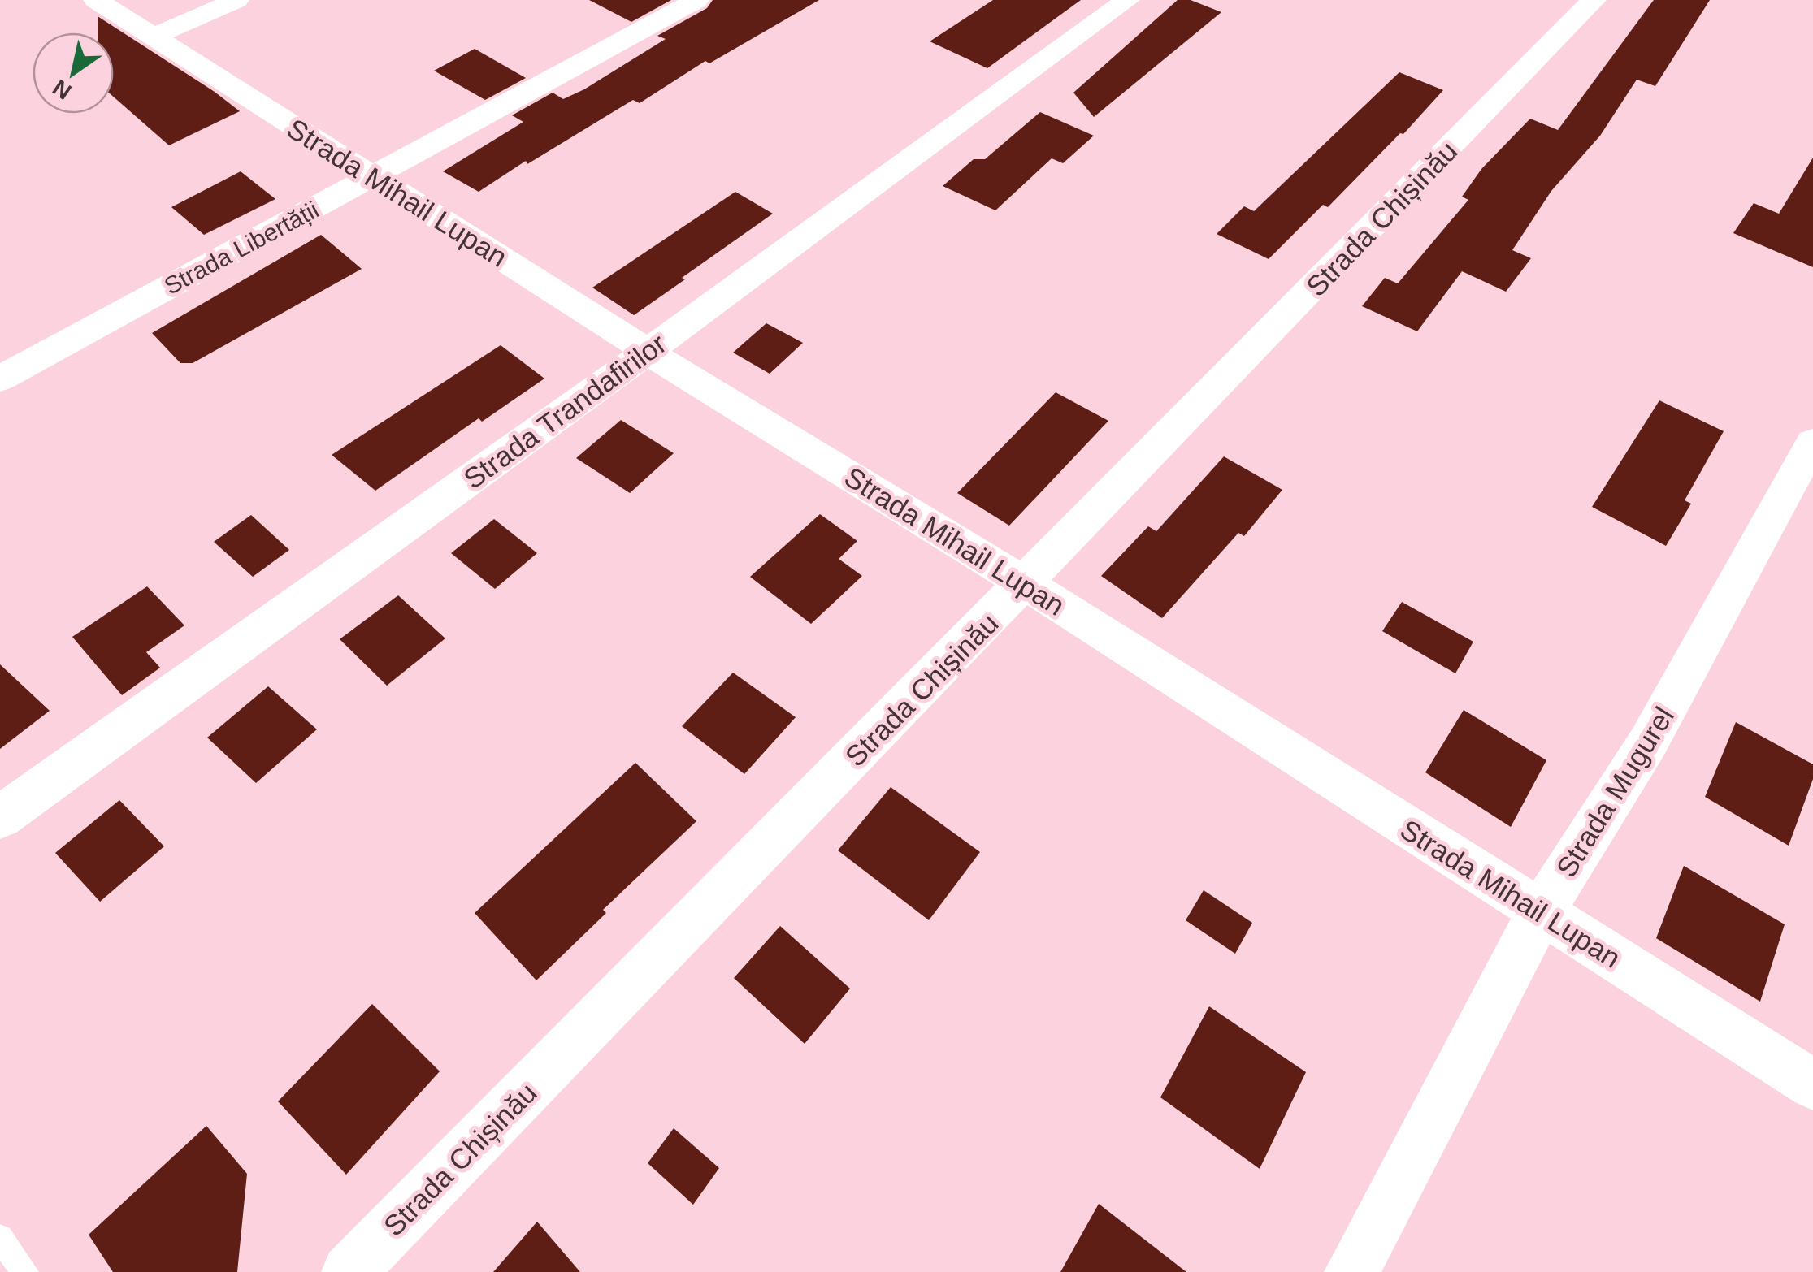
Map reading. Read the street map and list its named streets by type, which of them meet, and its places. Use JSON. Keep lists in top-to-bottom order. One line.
{"streets":{"street":["Strada Mihail Lupan","Strada Chișinău","Strada Libertății","Strada Trandafirilor","Strada Mugurel"]},"crossings":[["Strada Mihail Lupan","Strada Chișinău"],["Strada Mihail Lupan","Strada Libertății"],["Strada Mihail Lupan","Strada Trandafirilor"],["Strada Mihail Lupan","Strada Mugurel"]],"north":"bottom left"}
